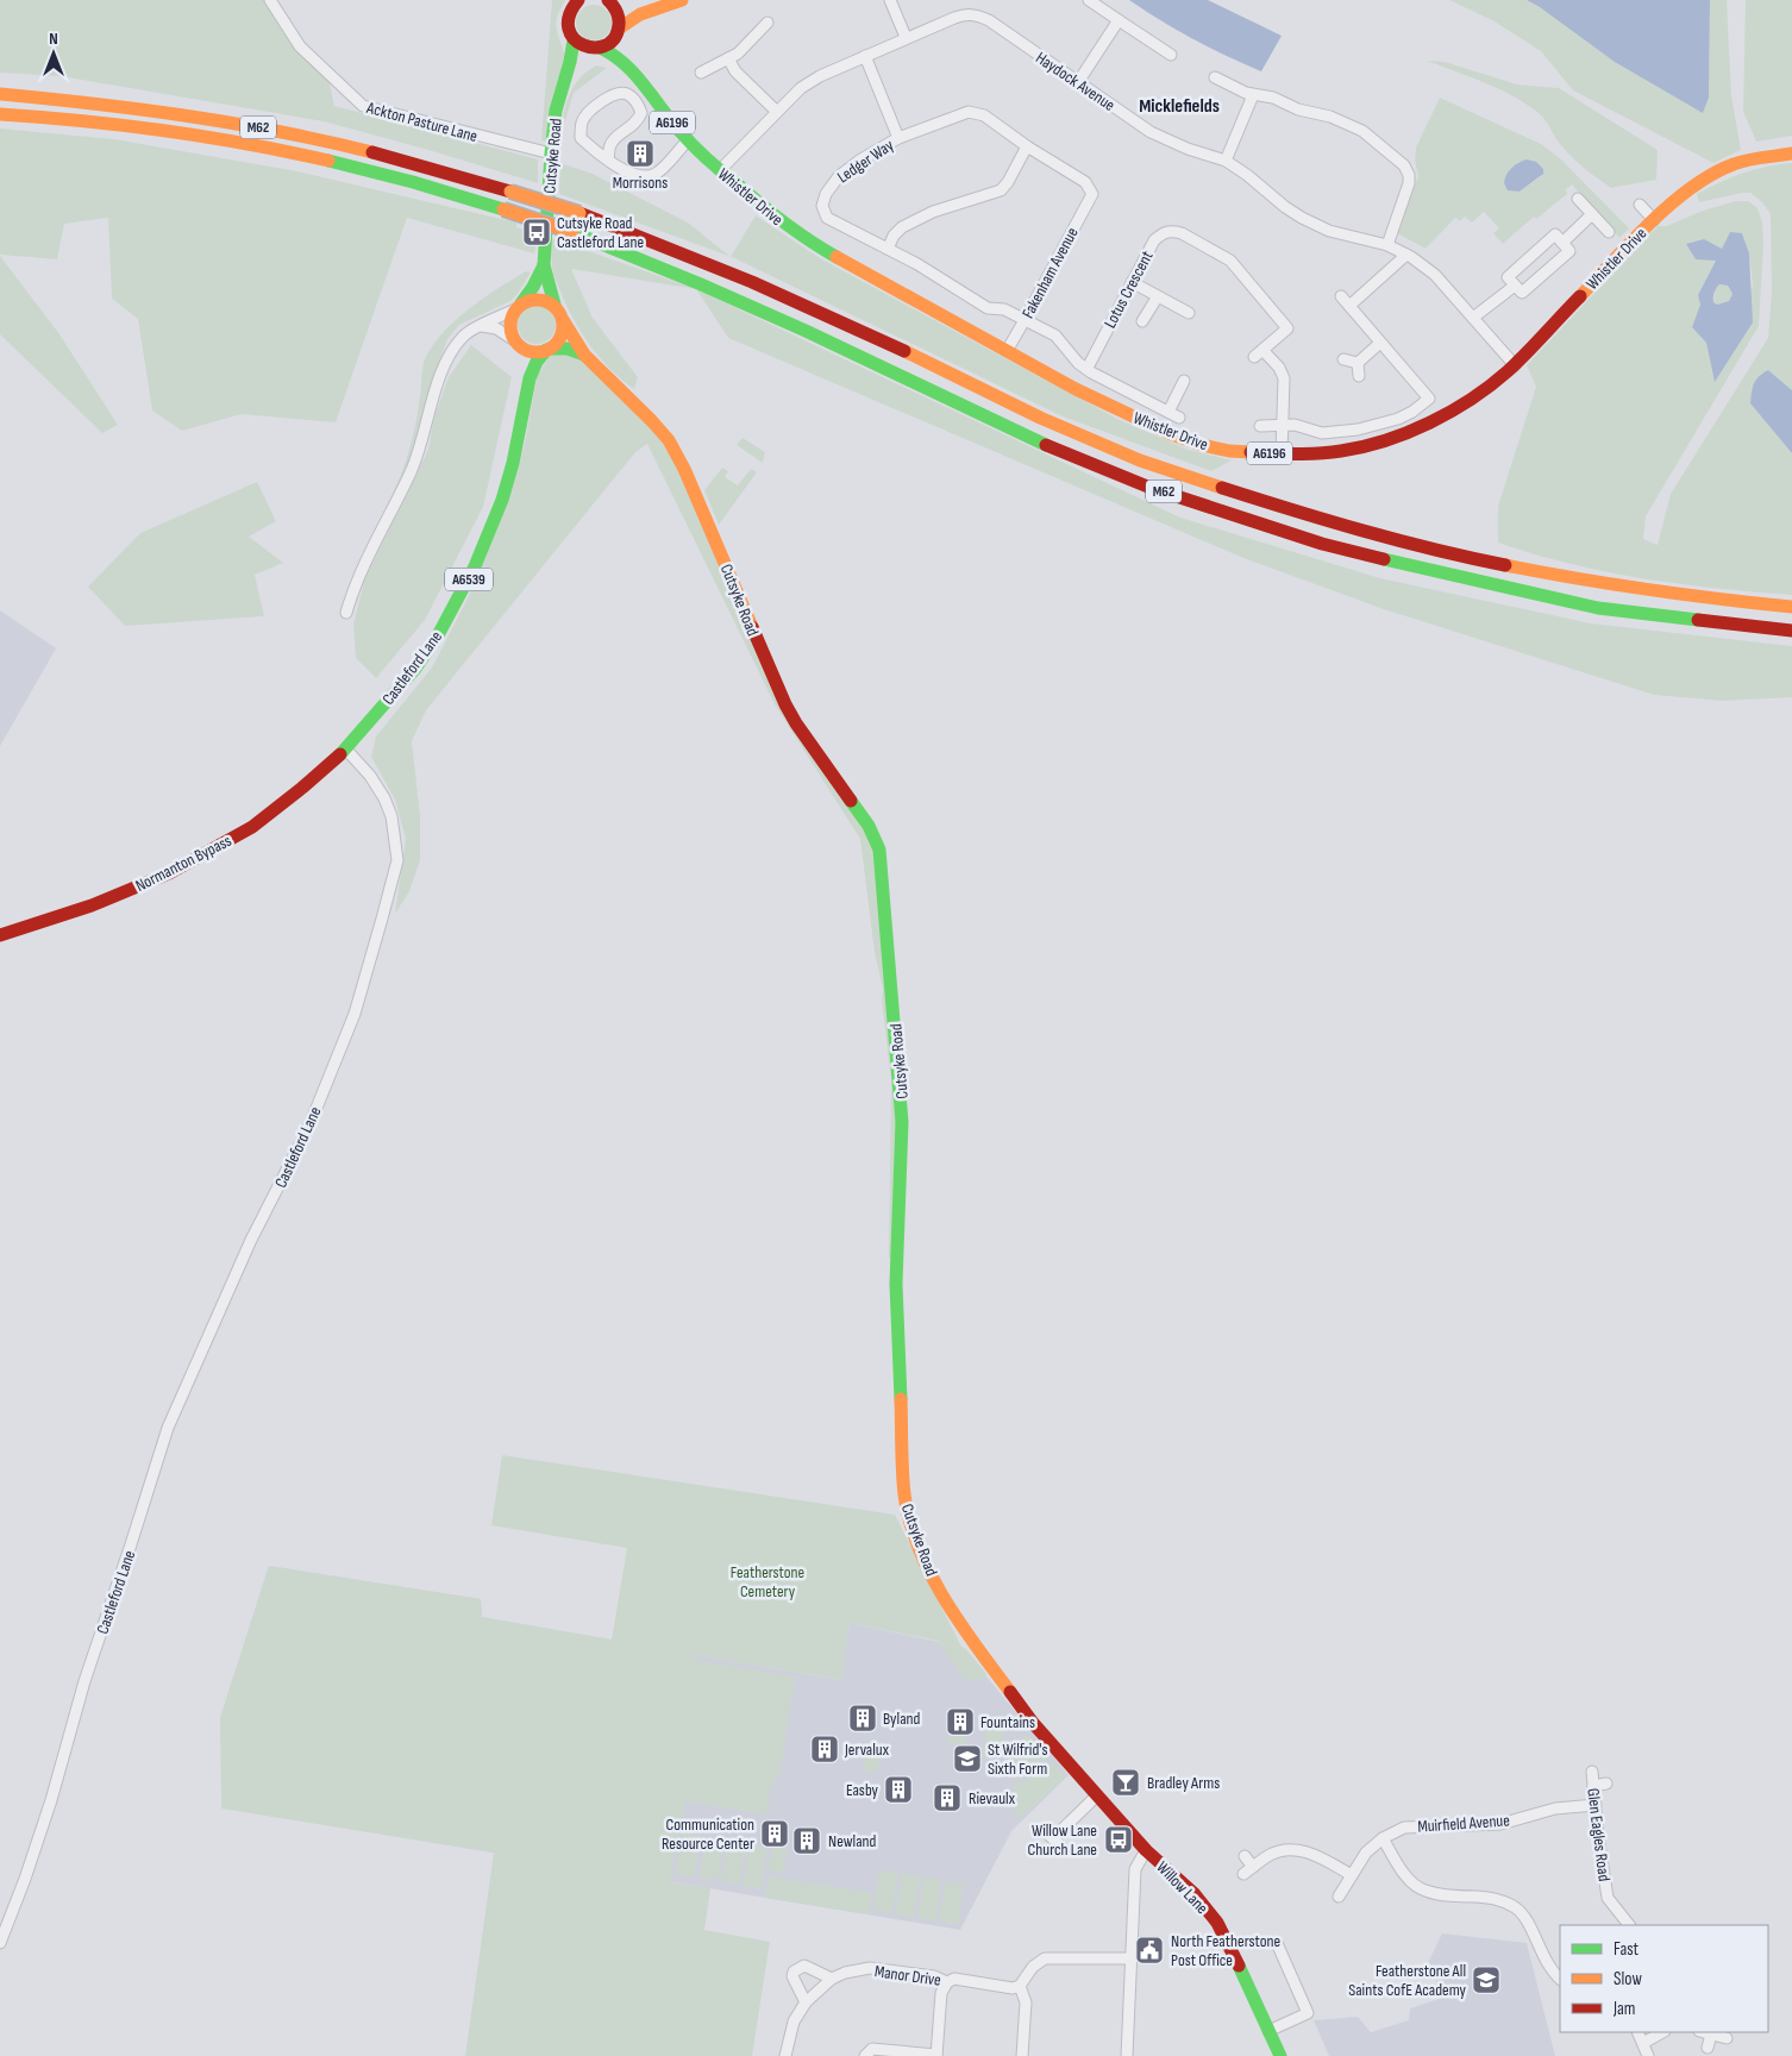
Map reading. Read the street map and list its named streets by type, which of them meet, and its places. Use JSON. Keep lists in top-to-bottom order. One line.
{"streets":{"main road":["A6196","M62","Cutsyke Road","Whistler Drive","A6539","Castleford Lane","Normanton Bypass","Willow Lane"],"street":["Haydock Avenue","Ackton Pasture Lane","Ledger Way","Fakenham Avenue","Lotus Crescent","Muirfield Avenue","Glen Eagles Road","Manor Drive"]},"crossings":[["Haydock Avenue","Whistler Drive"],["Ackton Pasture Lane","Cutsyke Road"],["Cutsyke Road","Whistler Drive"],["Cutsyke Road","Castleford Lane"],["Cutsyke Road","Willow Lane"],["Ledger Way","Fakenham Avenue"],["Ledger Way","Lotus Crescent"],["Whistler Drive","Fakenham Avenue"],["Castleford Lane","Normanton Bypass"],["Muirfield Avenue","Glen Eagles Road"]],"districts":["Micklefields"],"parks":["Featherstone Cemetery"],"places":{"building":["Morrisons","Byland","Fountains","Jervalux","Easby","Rievaulx","Communication Resource Center","Newland"],"bus stop":["Cutsyke Road Castleford Lane","Willow Lane Church Lane"],"school or university":["St Wilfrid's Sixth Form","Featherstone All Saints CofE Academy"],"bar":["Bradley Arms"],"public building":["North Featherstone Post Office"]},"legend":["Fast","Slow","Jam"],"north":"top"}
